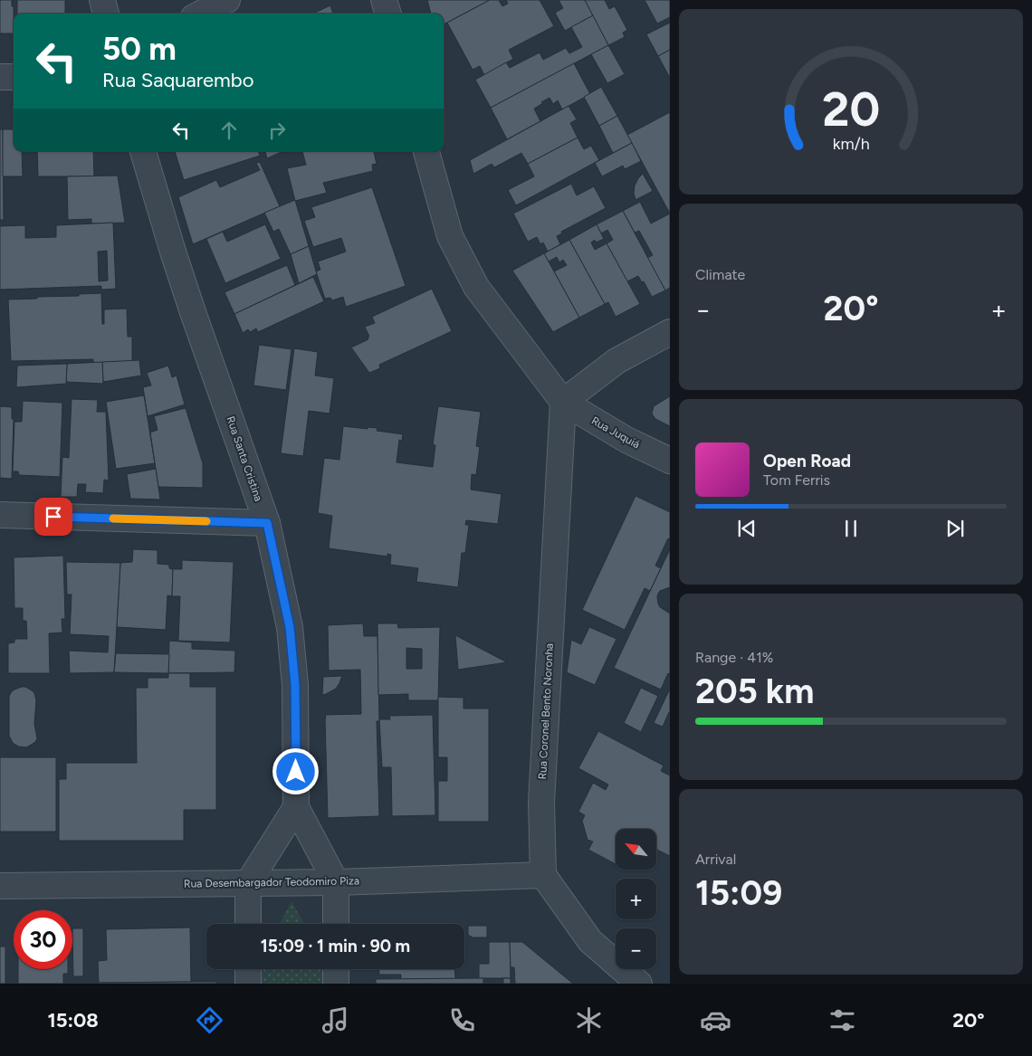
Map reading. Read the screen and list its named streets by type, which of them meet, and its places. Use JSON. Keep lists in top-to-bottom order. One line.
{"streets":{"street":["Rua Juquiá","Rua Santa Cristina","Rua Coronel Bento Noronha","Rua Desembargador Teodomiro Piza"]},"crossings":[["Rua Juquiá","Rua Coronel Bento Noronha"],["Rua Santa Cristina","Rua Desembargador Teodomiro Piza"],["Rua Coronel Bento Noronha","Rua Desembargador Teodomiro Piza"]],"north":"top left","page":{"turn":["50 m","Rua Saquarembo"],"tile":["Climate",["Range · 41%","205 km"],["Arrival","15:09"]],"heat":["−","20°","+"],"song":["Open Road","Tom Ferris"],"map_buttons":["+","−"],"limit":"30","trip":"15:09 · 1 min · 90 m","tabs":["15:08","20°"],"gauge":["20","km/h"]}}
